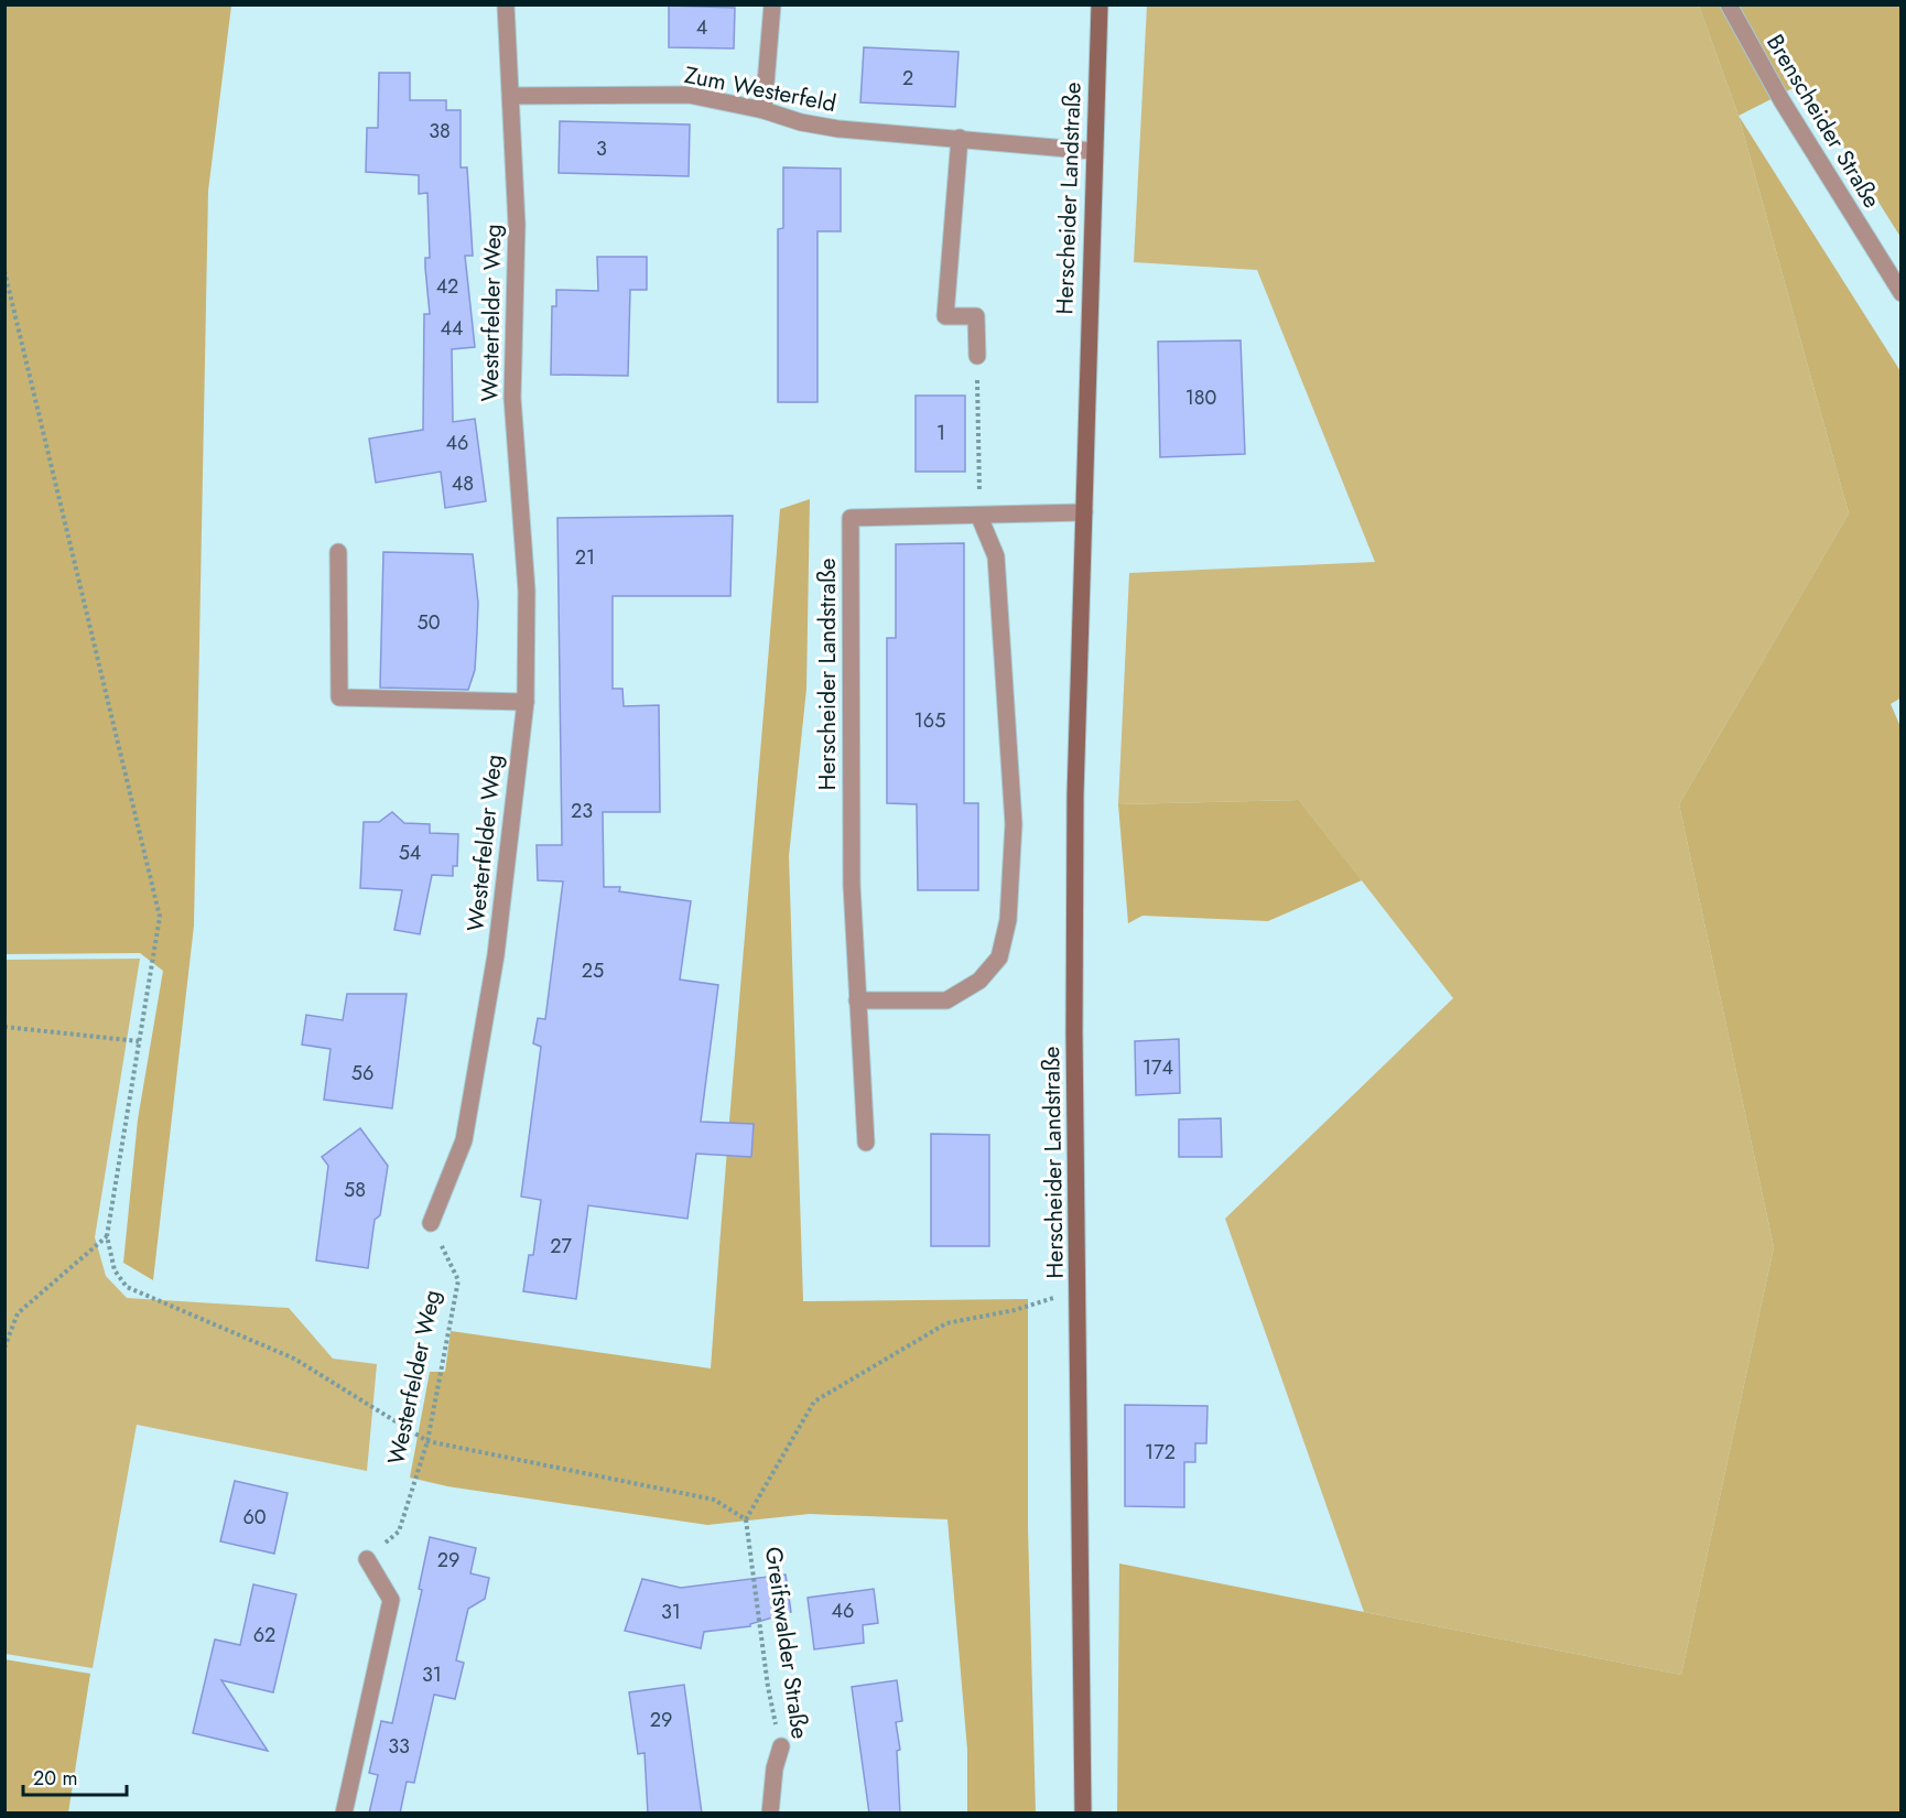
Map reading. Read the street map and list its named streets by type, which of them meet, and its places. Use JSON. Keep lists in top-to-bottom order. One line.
{"streets":{"main road":["Herscheider Landstraße"],"street":["Zum Westerfeld","Brenscheider Straße","Westerfelder Weg","Greifswalder Straße"]},"crossings":[["Zum Westerfeld","Herscheider Landstraße"],["Zum Westerfeld","Westerfelder Weg"]],"house_numbers":["4","2","38","3","42","44","180","1","46","48","21","50","165","23","54","25","174","56","58","27","172","60","29","46","31","62","31","29","33"],"scale_bar":"20 m"}
